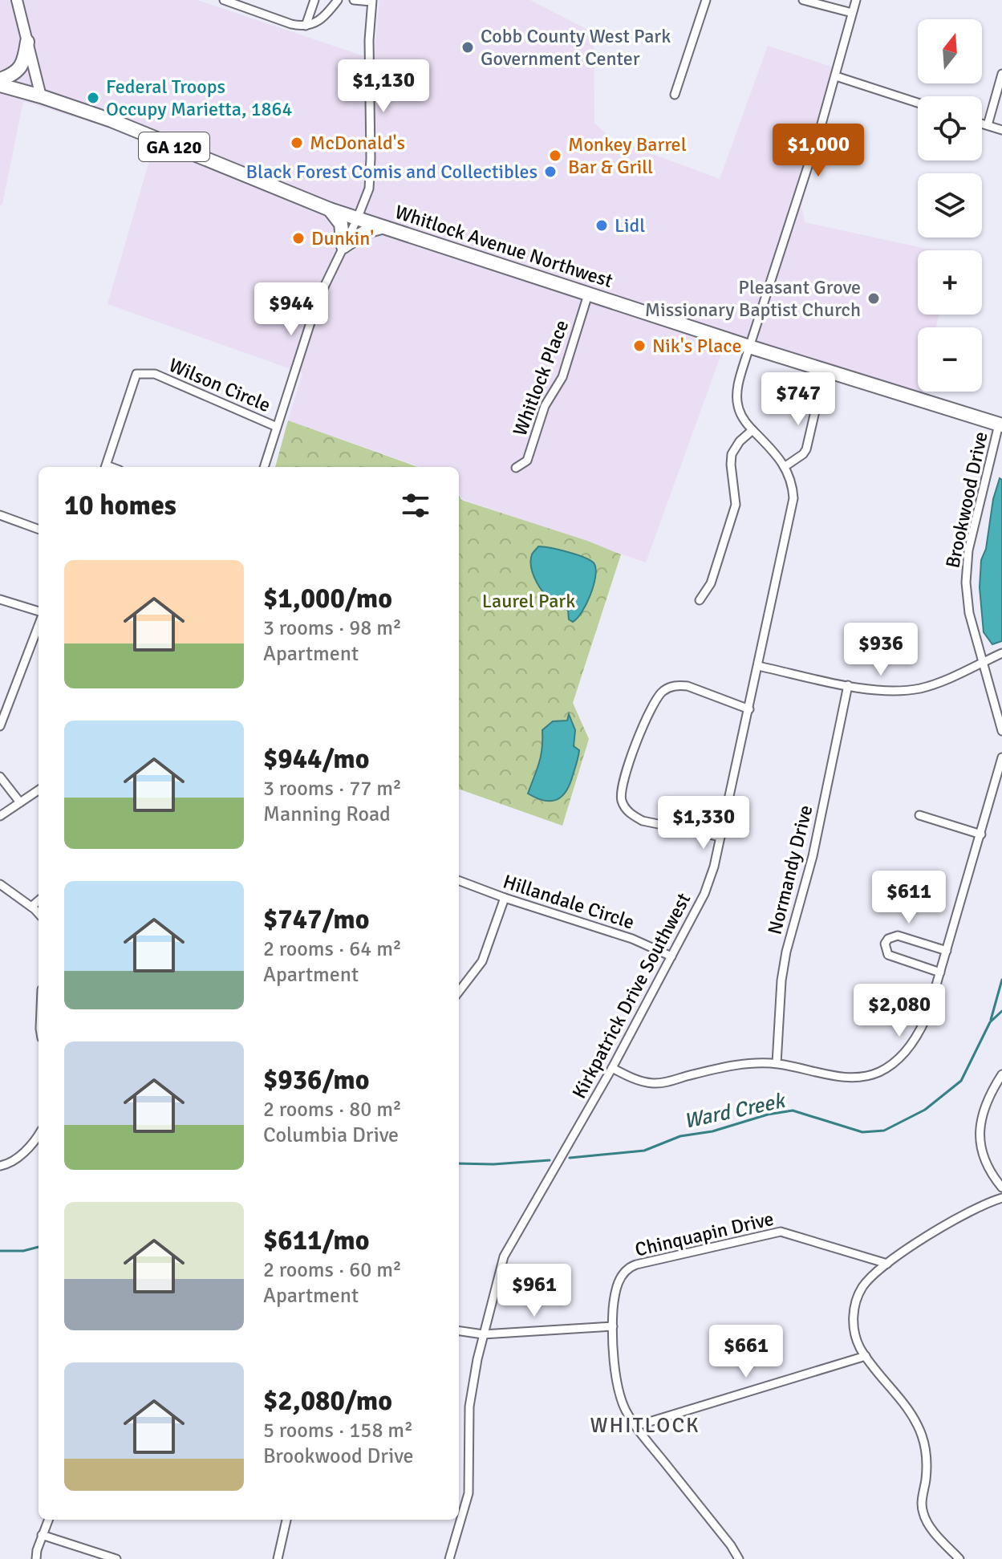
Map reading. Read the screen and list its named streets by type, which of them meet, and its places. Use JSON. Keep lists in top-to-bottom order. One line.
{"streets":{"highway":["GA 120","Whitlock Avenue Northwest"],"street":["Whitlock Place","Wilson Circle","Brookwood Drive","Normandy Drive","Hillandale Circle","Kirkpatrick Drive Southwest","Chinquapin Drive"]},"crossings":[["Whitlock Avenue Northwest","Whitlock Place"],["Whitlock Avenue Northwest","Brookwood Drive"],["Whitlock Avenue Northwest","Kirkpatrick Drive Southwest"],["Hillandale Circle","Kirkpatrick Drive Southwest"]],"districts":["WHITLOCK"],"water":["Ward Creek"],"parks":["Laurel Park"],"places":["Cobb County West Park Government Center","Federal Troops Occupy Marietta, 1864","McDonald's","Monkey Barrel Bar & Grill","Black Forest Comis and Collectibles","Lidl","Dunkin'","Pleasant Grove Missionary Baptist Church","Nik's Place"],"north":"top","page":{"map_buttons":["+","−"],"price":["$1,130","$1,000","$944","$747","$936","$1,330","$611","$2,080","$961","$661"],"heading":"10 homes","list":[{"name":"$1,000/mo","note":"3 rooms · 98 m² · Apartment"},{"name":"$944/mo","note":"3 rooms · 77 m² · Manning Road"},{"name":"$747/mo","note":"2 rooms · 64 m² · Apartment"},{"name":"$936/mo","note":"2 rooms · 80 m² · Columbia Drive"},{"name":"$611/mo","note":"2 rooms · 60 m² · Apartment"},{"name":"$2,080/mo","note":"5 rooms · 158 m² · Brookwood Drive"}]}}
